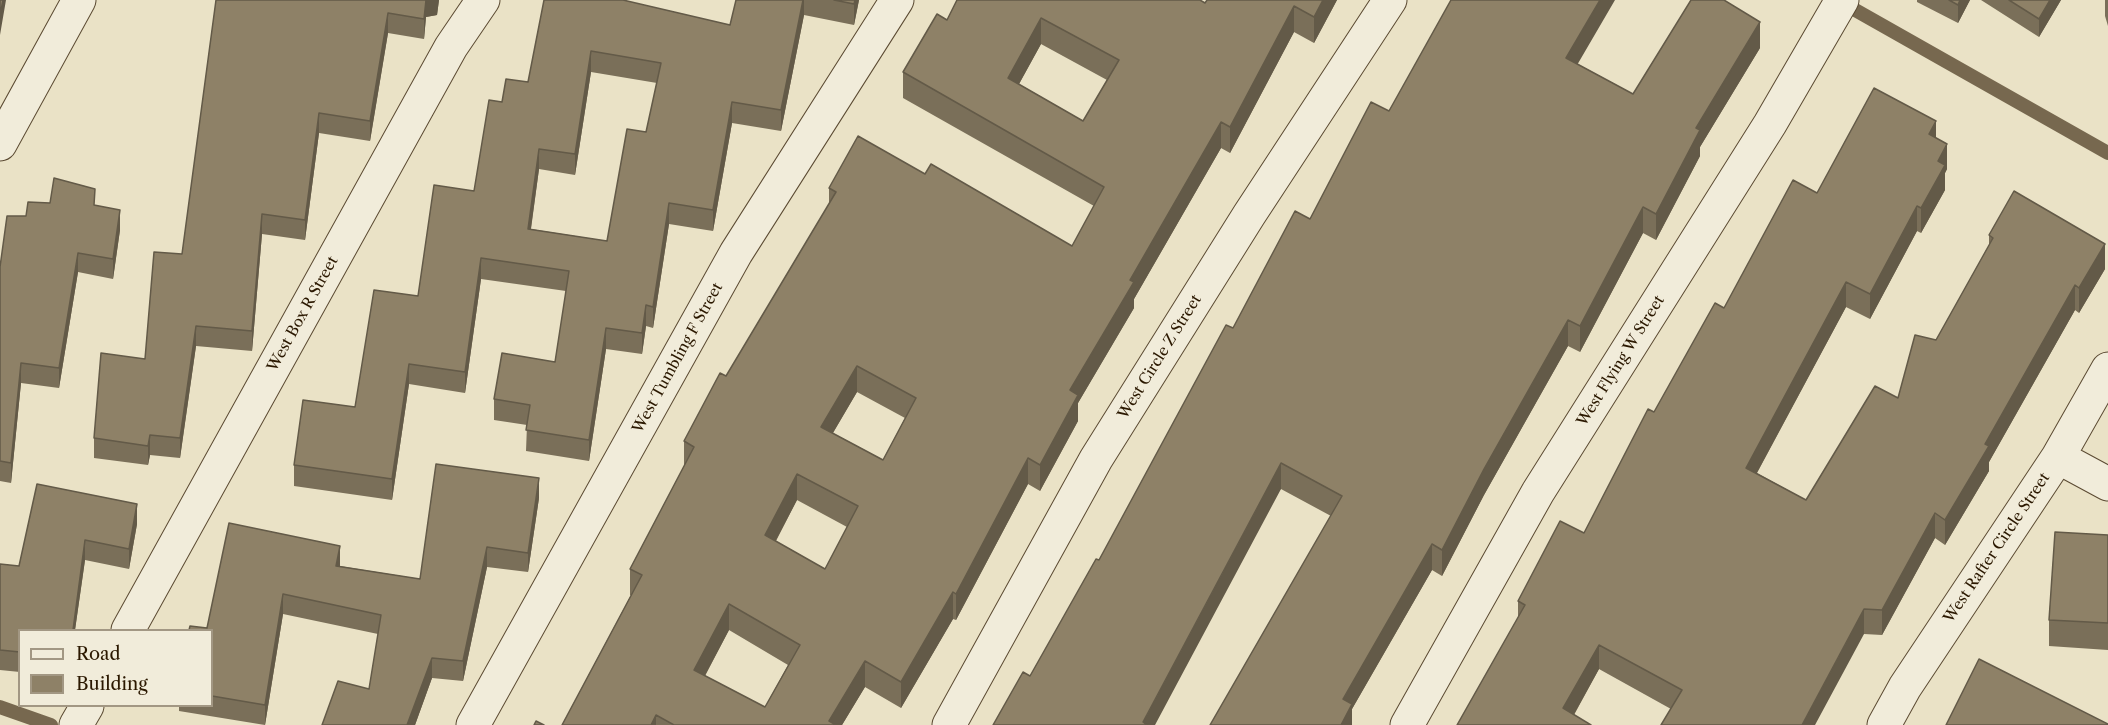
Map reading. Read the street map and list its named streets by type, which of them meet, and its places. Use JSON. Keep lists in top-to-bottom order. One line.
{"streets":{"street":["West Box R Street","West Circle Z Street","West Tumbling F Street","West Flying W Street","West Rafter Circle Street"]},"legend":["Road","Building"]}
